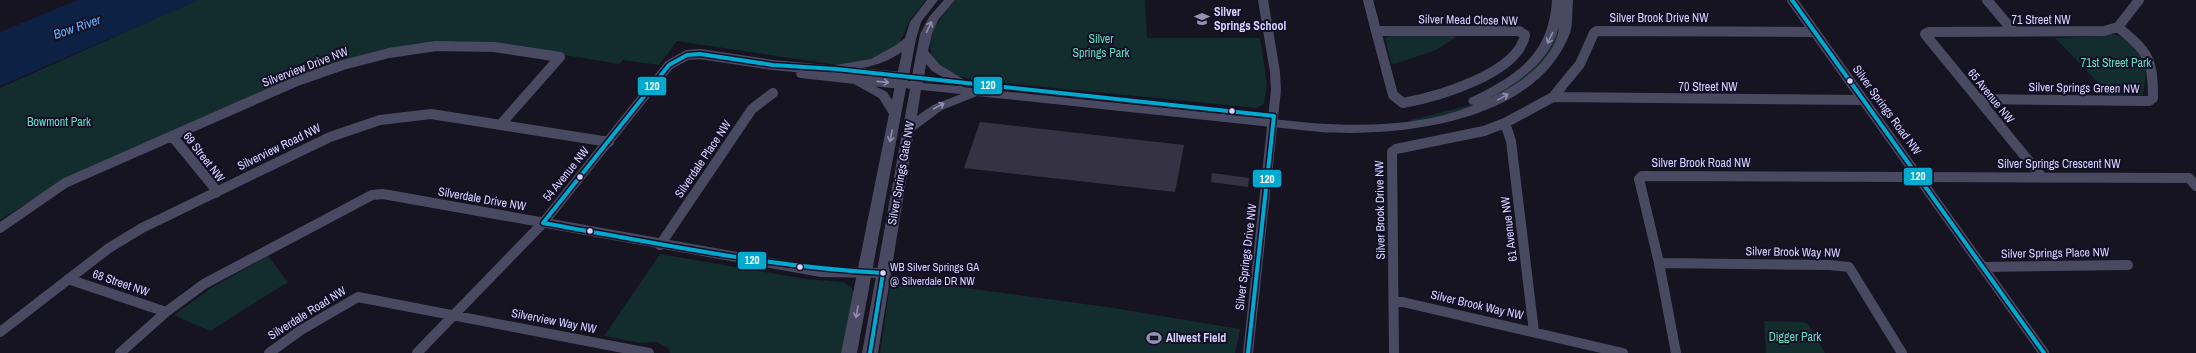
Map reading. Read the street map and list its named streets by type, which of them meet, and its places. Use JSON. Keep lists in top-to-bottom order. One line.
{"streets":{"street":["Silver Brook Drive NW","Silver Mead Close NW","71 Street NW","Silverview Drive NW","70 Street NW","Silver Springs Green NW","65 Avenue NW","Silver Springs Road NW","Silverview Road NW","69 Street NW","Silverdale Place NW","Silver Brook Road NW","Silver Springs Crescent NW","Silver Springs Gate NW","54 Avenue NW","Silverdale Drive NW","61 Avenue NW","Silver Brook Way NW","Silver Springs Place NW","Silver Springs Drive NW","68 Street NW","Silverdale Road NW","Silverview Way NW"]},"crossings":[["Silver Brook Drive NW","70 Street NW"],["Silver Brook Drive NW","Silver Springs Road NW"],["Silver Brook Drive NW","61 Avenue NW"],["Silver Brook Drive NW","Silver Brook Way NW"],["71 Street NW","Silver Springs Green NW"],["71 Street NW","65 Avenue NW"],["Silverview Drive NW","Silverview Road NW"],["Silverview Drive NW","69 Street NW"],["70 Street NW","Silver Springs Road NW"],["Silver Springs Green NW","65 Avenue NW"],["65 Avenue NW","Silver Springs Crescent NW"],["Silver Springs Road NW","Silver Brook Road NW"],["Silver Springs Road NW","Silver Springs Crescent NW"],["Silver Springs Road NW","Silver Springs Place NW"],["Silverview Road NW","69 Street NW"],["Silverview Road NW","54 Avenue NW"],["Silverview Road NW","68 Street NW"],["Silverdale Place NW","Silverdale Drive NW"],["Silver Brook Road NW","Silver Springs Crescent NW"],["Silver Brook Road NW","Silver Brook Way NW"],["Silver Springs Gate NW","Silverdale Drive NW"],["54 Avenue NW","Silverdale Drive NW"],["54 Avenue NW","Silverdale Road NW"],["54 Avenue NW","Silverview Way NW"],["Silverdale Drive NW","68 Street NW"],["61 Avenue NW","Silver Brook Way NW"],["Silverdale Road NW","Silverview Way NW"]],"water":["Bow River"],"parks":["Silver Springs Park","71st Street Park","Bowmont Park","Digger Park"],"places":{"school or university":["Silver Springs School"],"other":["WB Silver Springs GA @ Silverdale DR NW"],"sports":["Allwest Field"]},"lines":["transit line 120"]}
